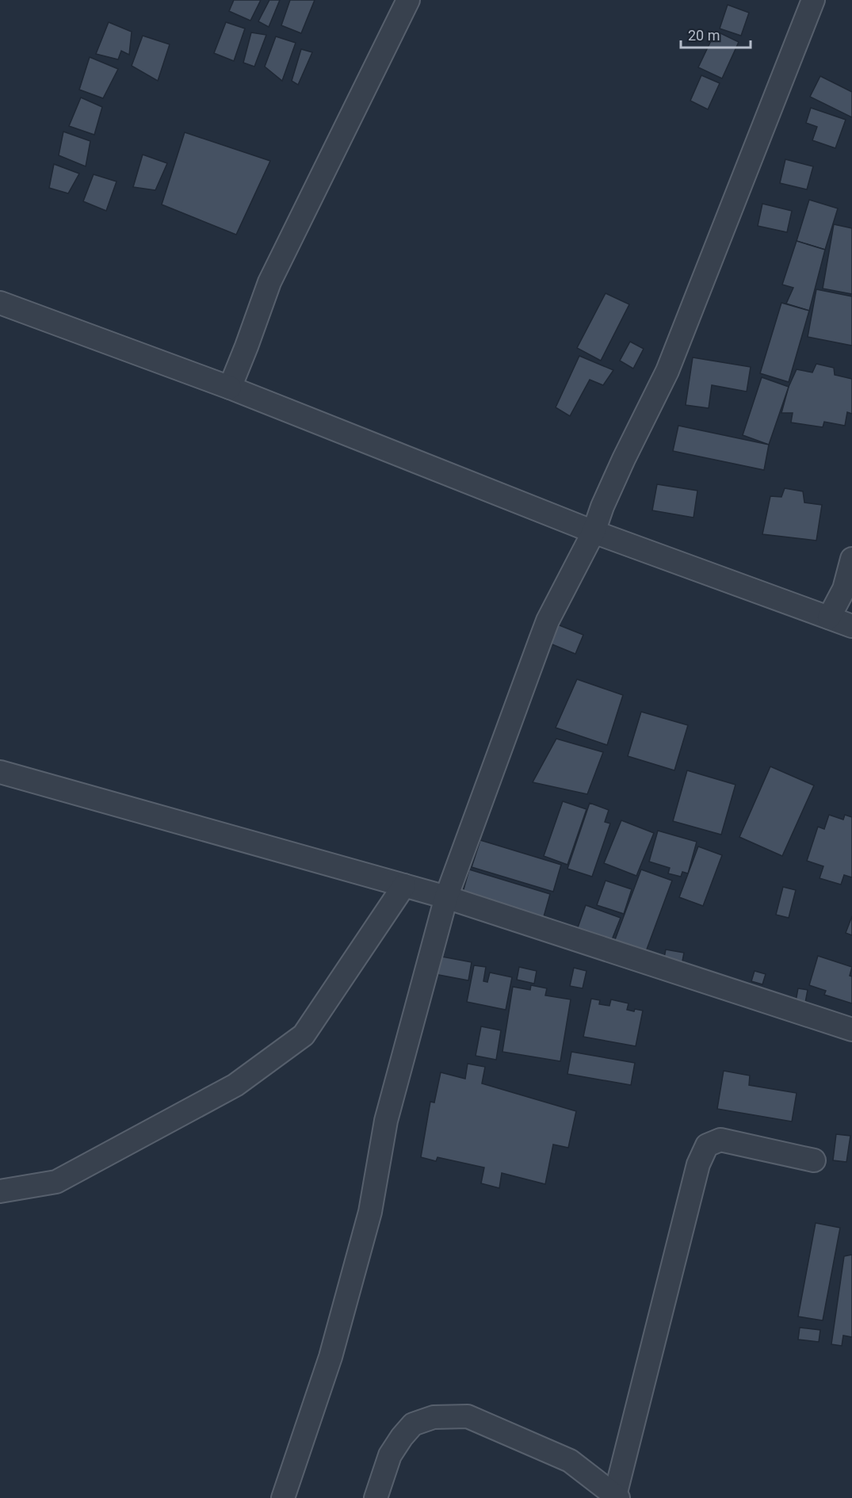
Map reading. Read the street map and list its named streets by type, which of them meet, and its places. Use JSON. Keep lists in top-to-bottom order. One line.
{"scale_bar":"20 m"}
